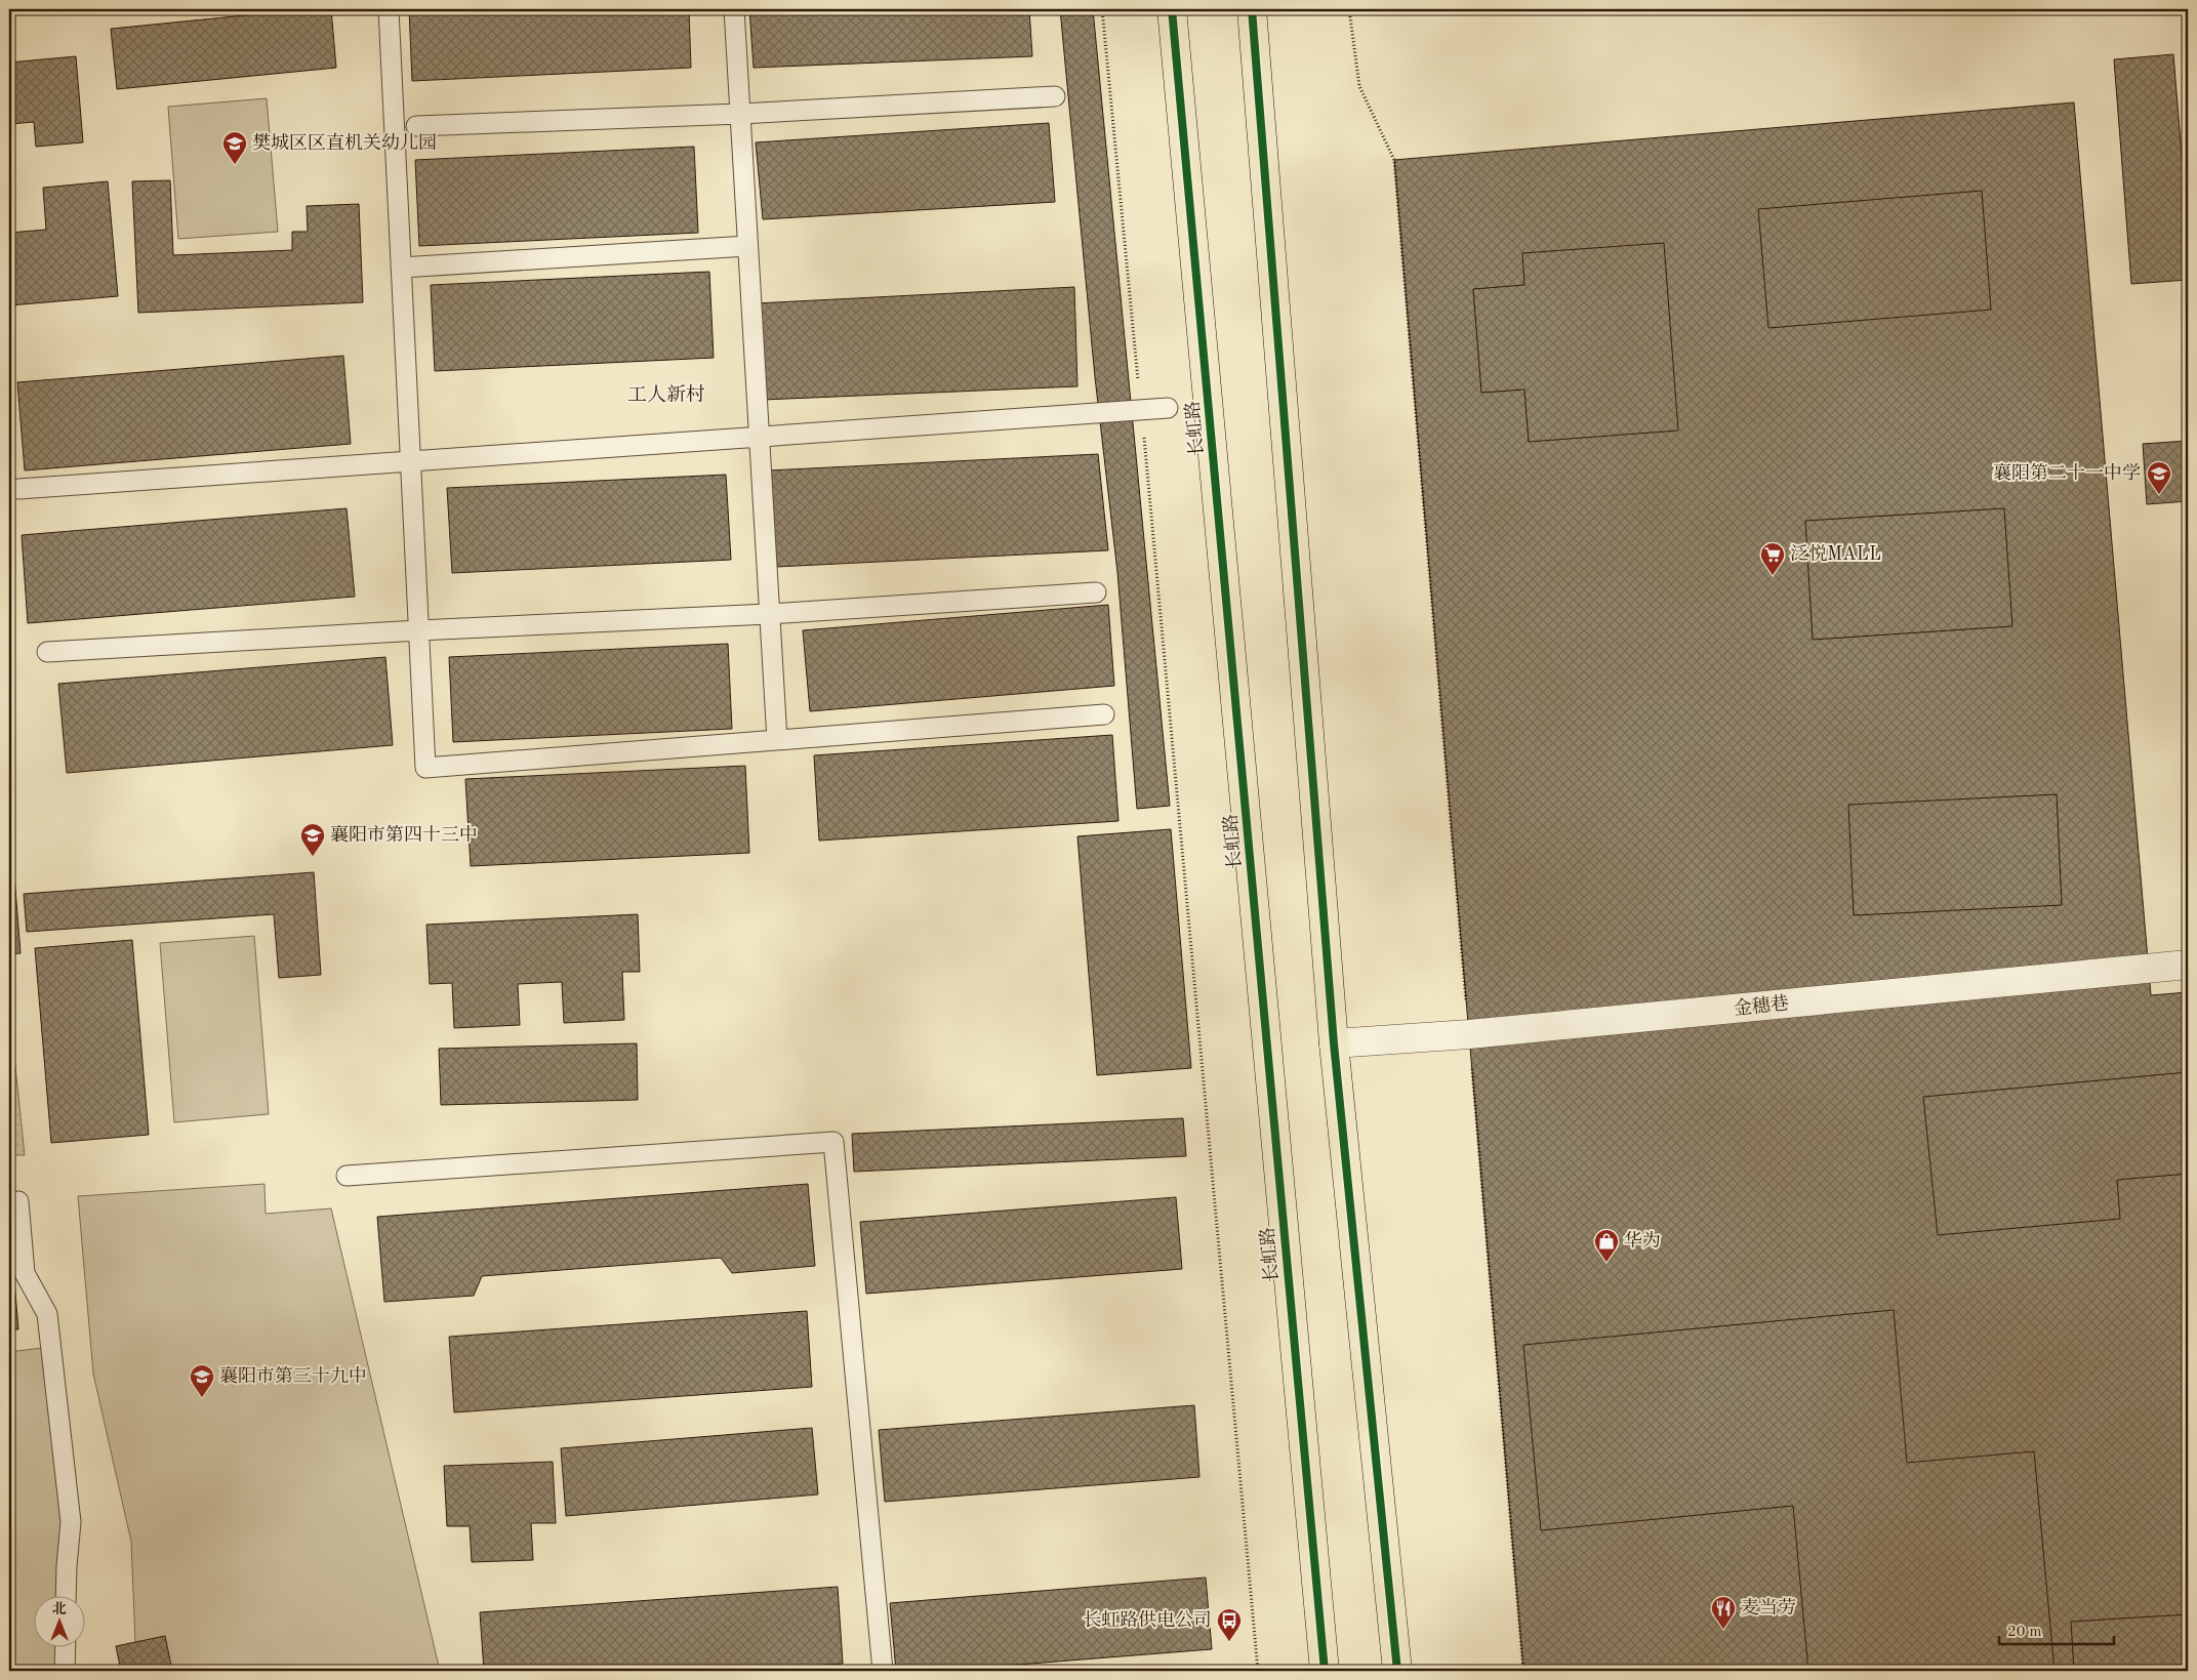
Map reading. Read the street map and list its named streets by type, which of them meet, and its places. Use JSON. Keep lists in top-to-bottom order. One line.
{"streets":{"highway":["长虹路"],"street":["金穗巷"]},"districts":["工人新村"],"places":{"school or university":["樊城区区直机关幼儿园","襄阳第二十一中学","襄阳市第四十三中","襄阳市第三十九中"],"supermarket":["泛悦MALL"],"shop":["华为"],"restaurant":["麦当劳"],"bus stop":["长虹路供电公司"]},"scale_bar":"20 m","north":"top"}
